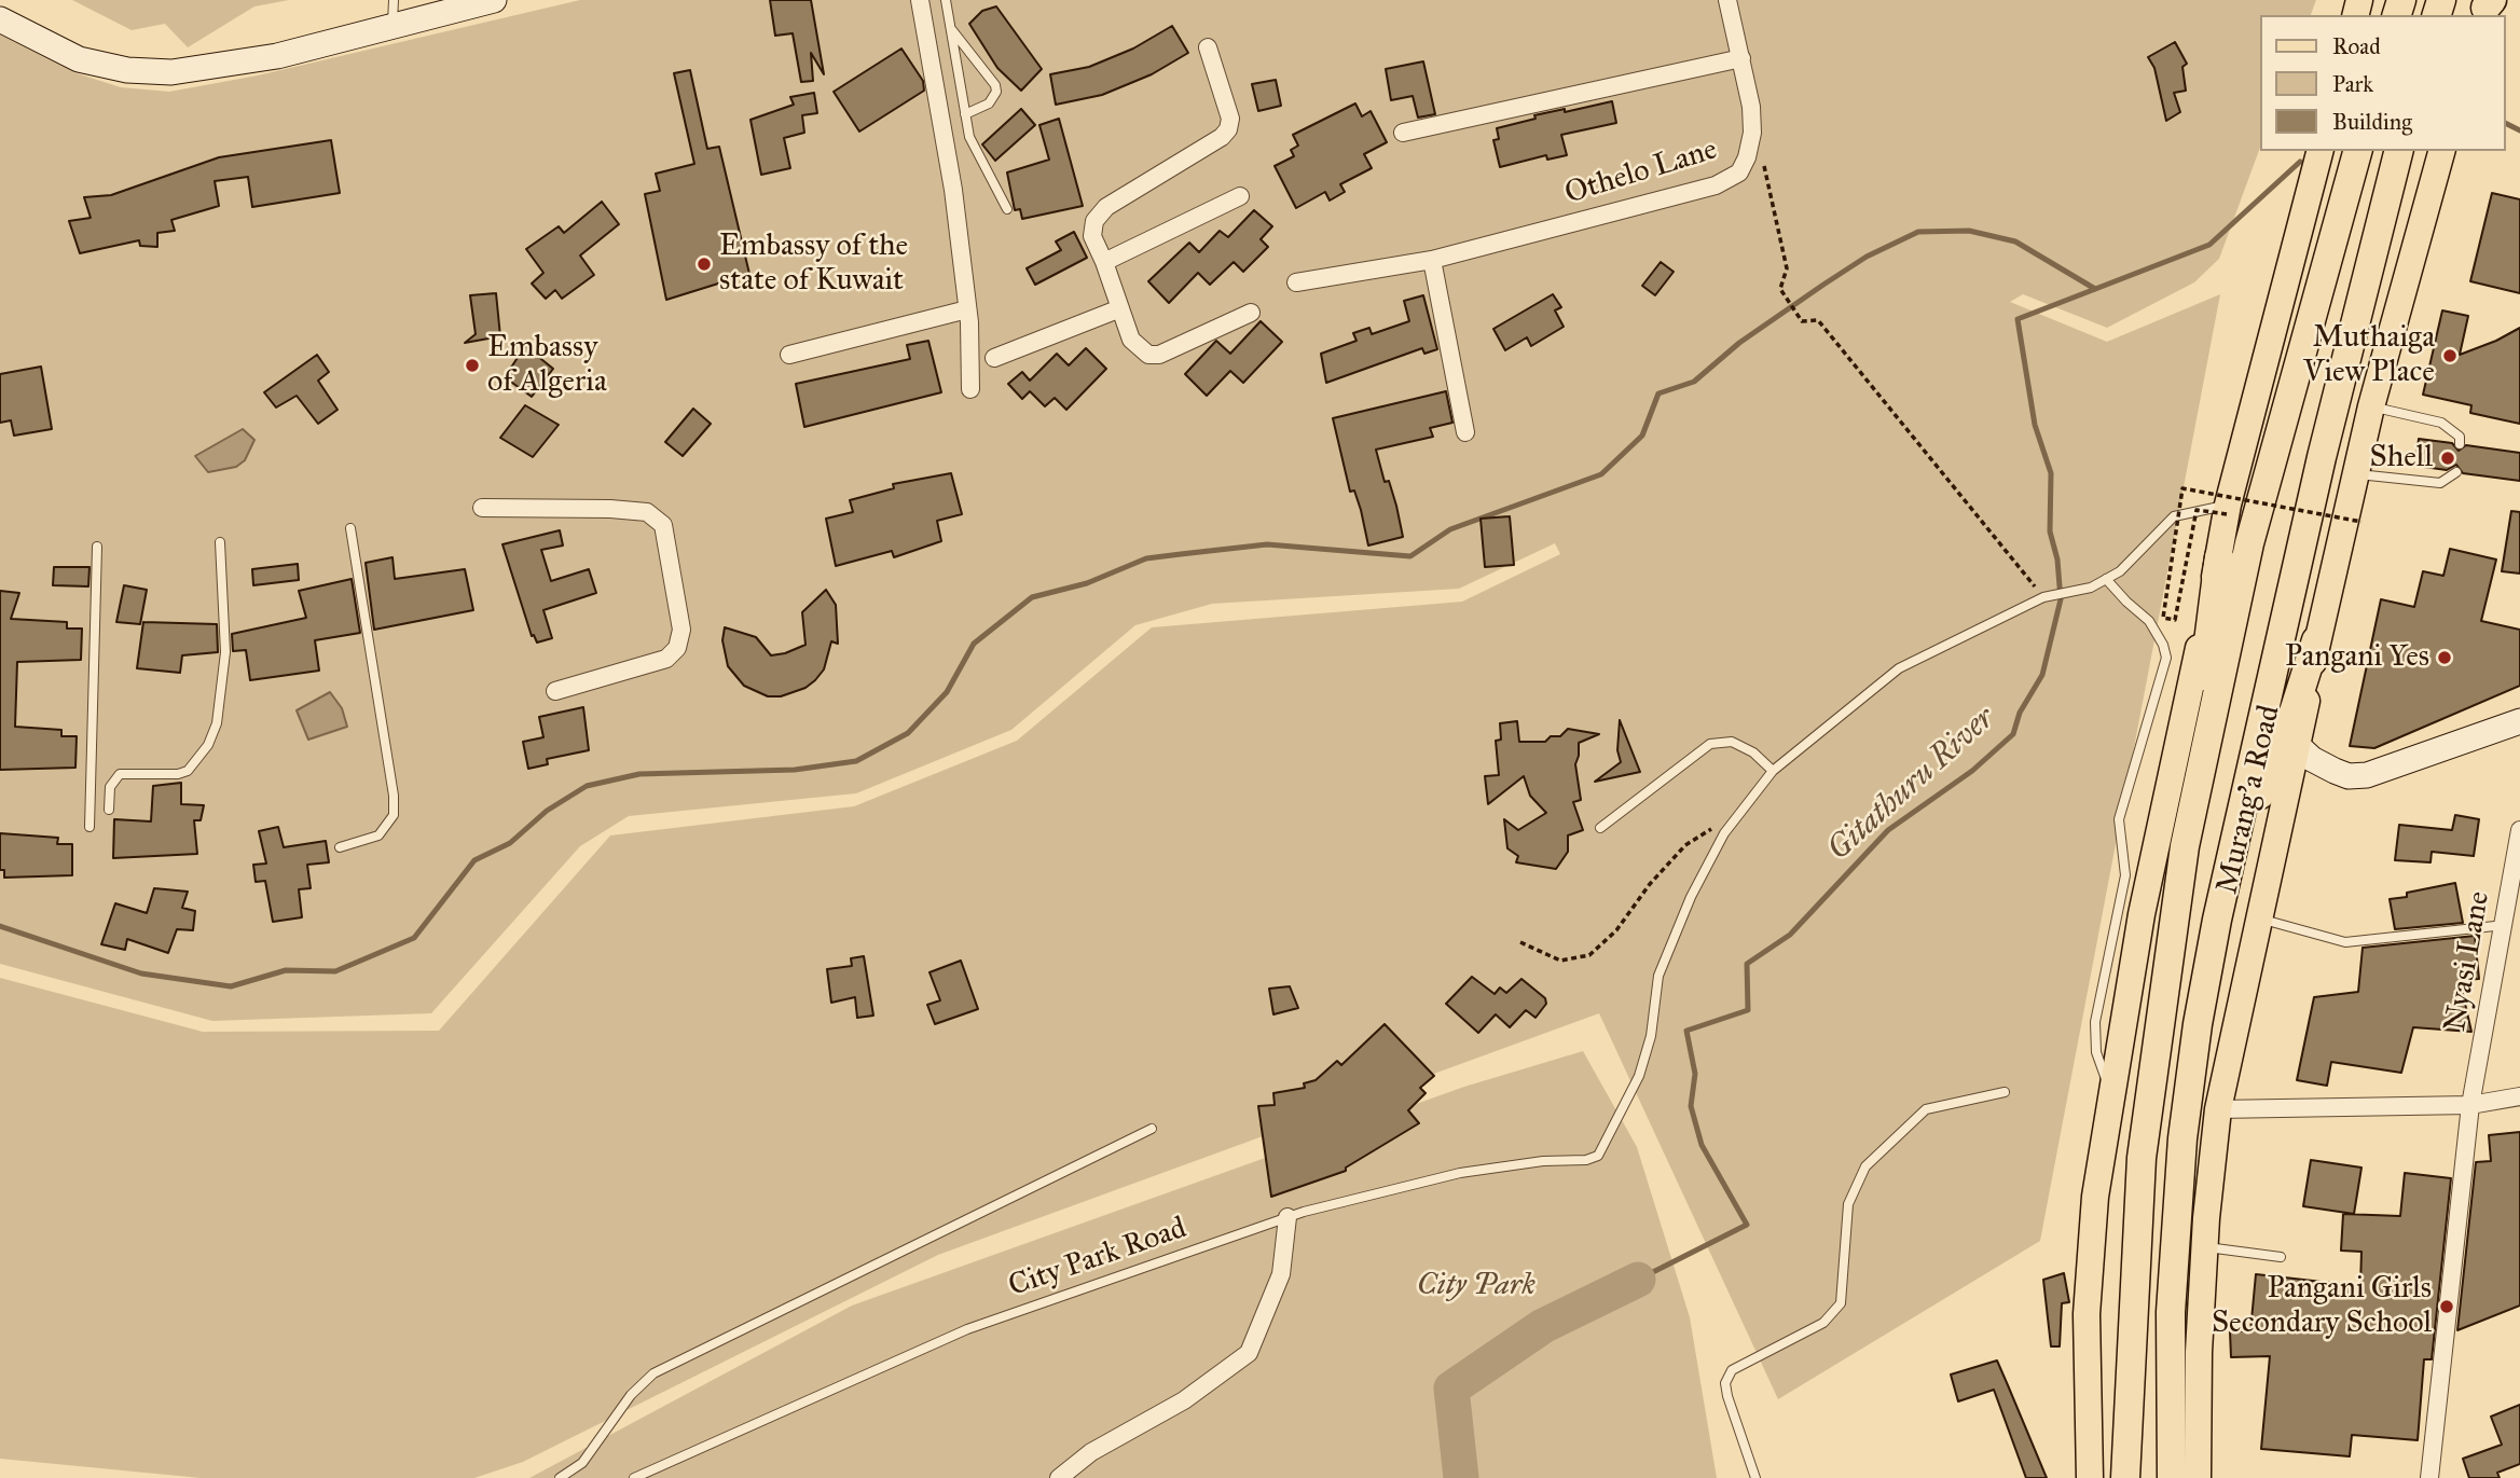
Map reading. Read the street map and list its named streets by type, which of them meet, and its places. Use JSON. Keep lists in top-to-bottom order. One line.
{"streets":{"highway":["Murang'a Road"],"street":["Othelo Lane","Nyasi Lane"],"lane":["City Park Road"]},"water":["Gitathuru River"],"parks":["City Park"],"places":["Embassy of the state of Kuwait","Muthaiga View Place","Embassy of Algeria","Shell","Pangani Yes","Pangani Girls Secondary School"],"legend":["Road","Park","Building"]}
